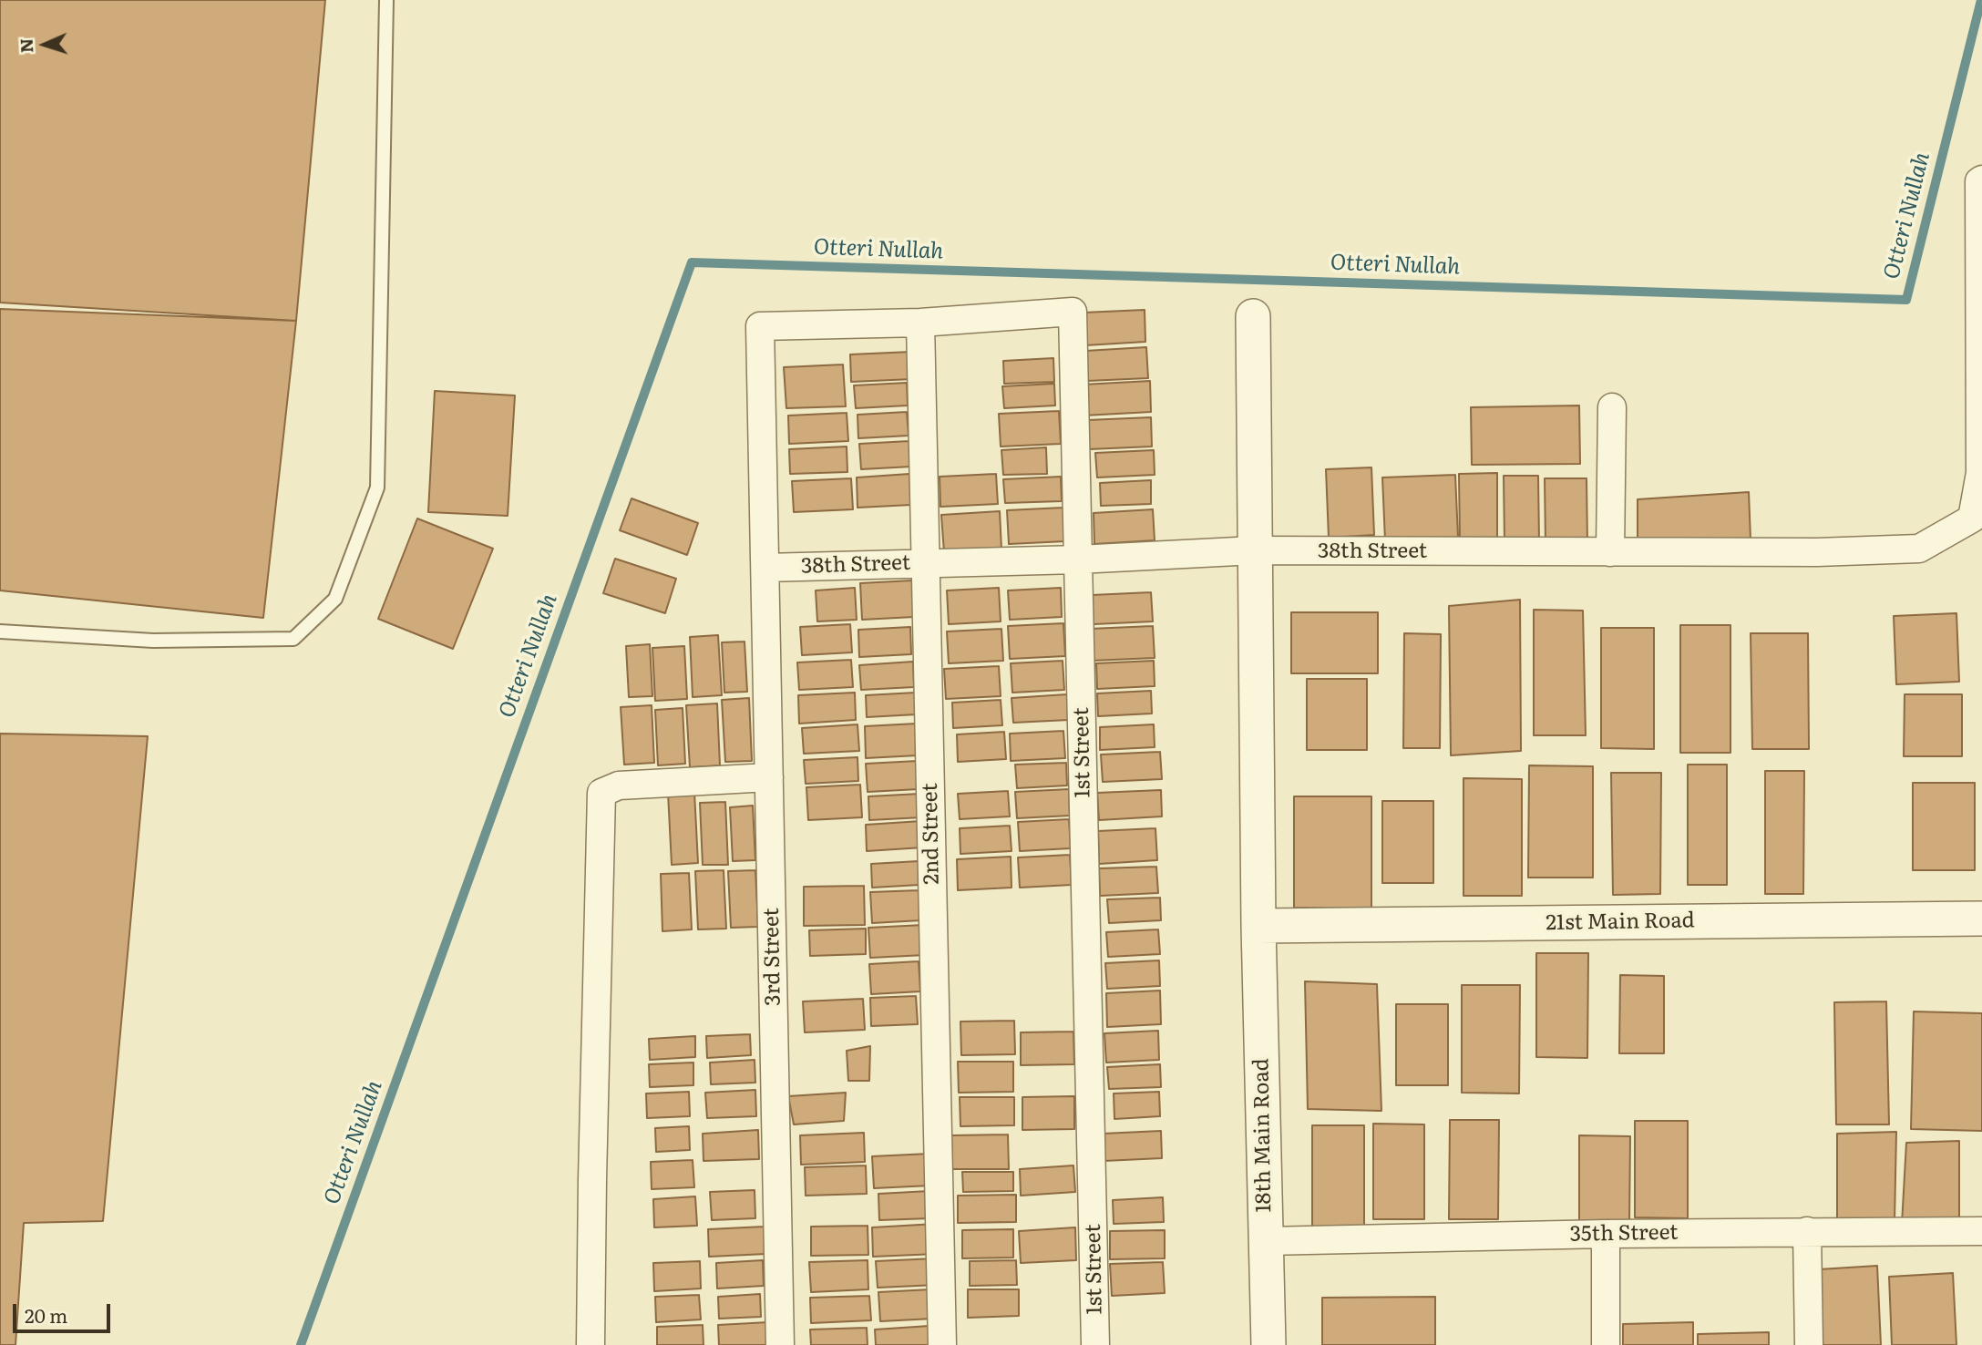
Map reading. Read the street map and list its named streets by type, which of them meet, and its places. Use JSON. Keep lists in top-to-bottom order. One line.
{"streets":{"street":["38th Street","1st Street","2nd Street","21st Main Road","3rd Street","18th Main Road","35th Street"]},"crossings":[["38th Street","1st Street"],["38th Street","2nd Street"],["38th Street","3rd Street"],["38th Street","18th Main Road"],["1st Street","2nd Street"],["1st Street","3rd Street"],["2nd Street","3rd Street"],["21st Main Road","18th Main Road"],["18th Main Road","35th Street"]],"water":["Otteri Nullah"],"scale_bar":"20 m","north":"left"}
